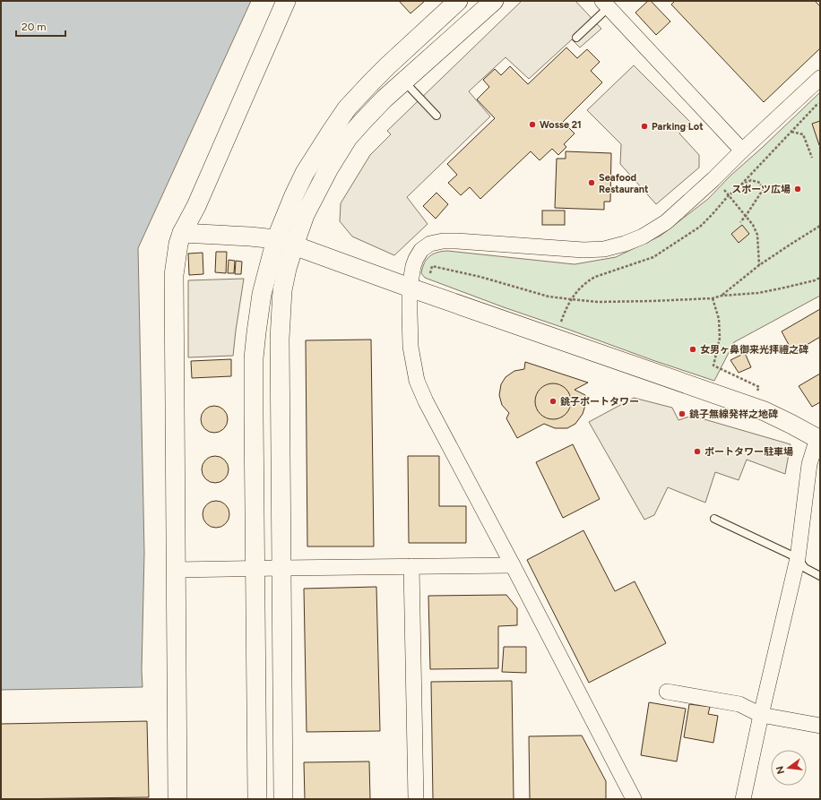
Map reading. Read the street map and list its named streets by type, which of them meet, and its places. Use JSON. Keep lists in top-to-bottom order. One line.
{"places":["Wosse 21","Parking Lot","Seafood Restaurant","スポーツ広場","女男ヶ鼻御来光拝禮之碑","銚子ポートタワー","銚子無線発祥之地碑","ポートタワー駐車場"],"scale_bar":"20 m","north":"left"}
